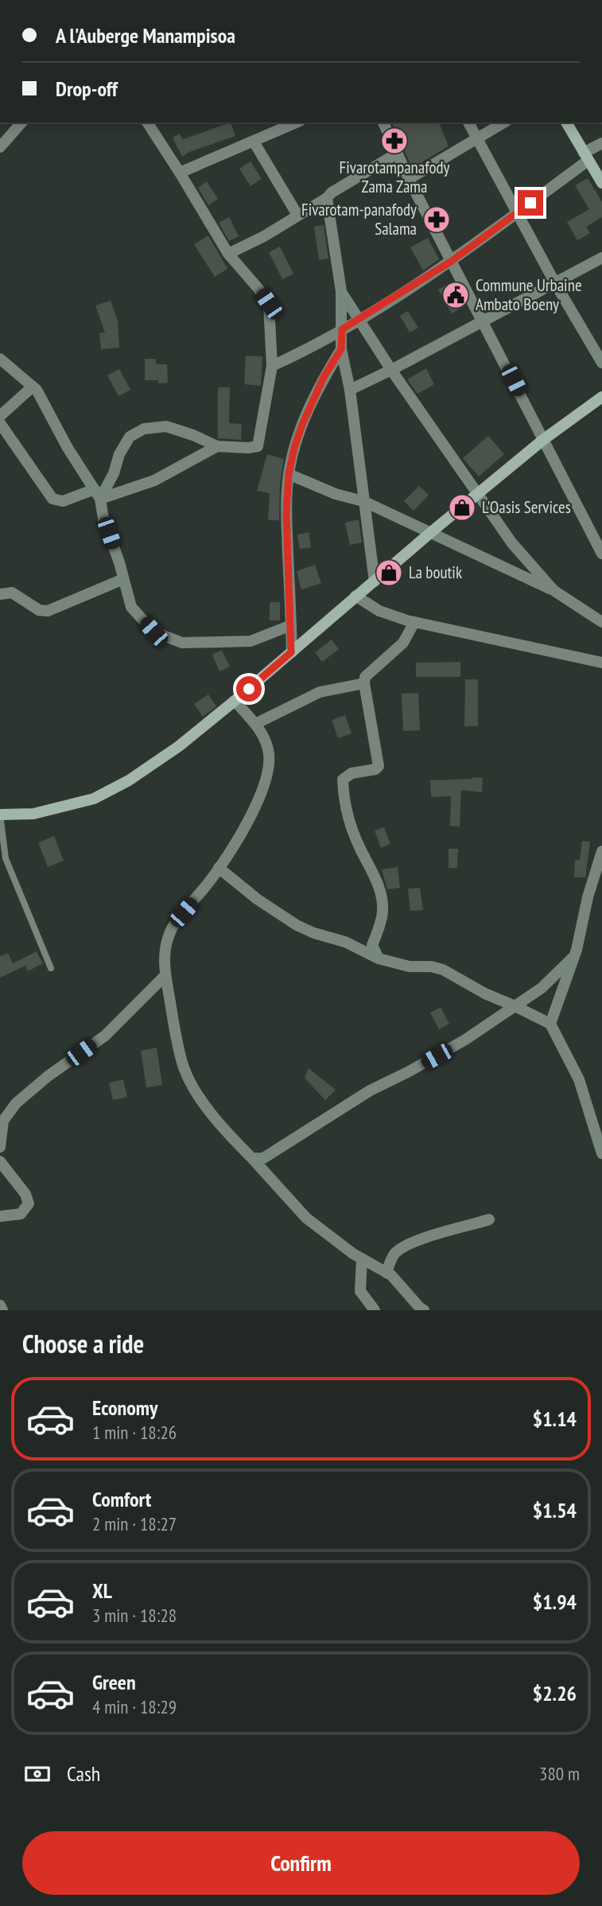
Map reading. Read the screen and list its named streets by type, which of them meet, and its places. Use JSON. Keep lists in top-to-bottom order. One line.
{"places":{"pharmacy":["Fivarotampanafody Zama Zama","Fivarotam-panafody Salama"],"public building":["Commune Urbaine Ambato Boeny"],"shop":["L'Oasis Services","La boutik"]},"page":{"banner":["A l'Auberge Manampisoa","Drop-off"],"heading":"Choose a ride","list":[{"name":"Economy","note":"1 min · 18:26","value":"$1.14"},{"name":"Comfort","note":"2 min · 18:27","value":"$1.54"},{"name":"XL","note":"3 min · 18:28","value":"$1.94"},{"name":"Green","note":"4 min · 18:29","value":"$2.26"}],"pay":["Cash","380 m"],"buttons":"Confirm"}}
